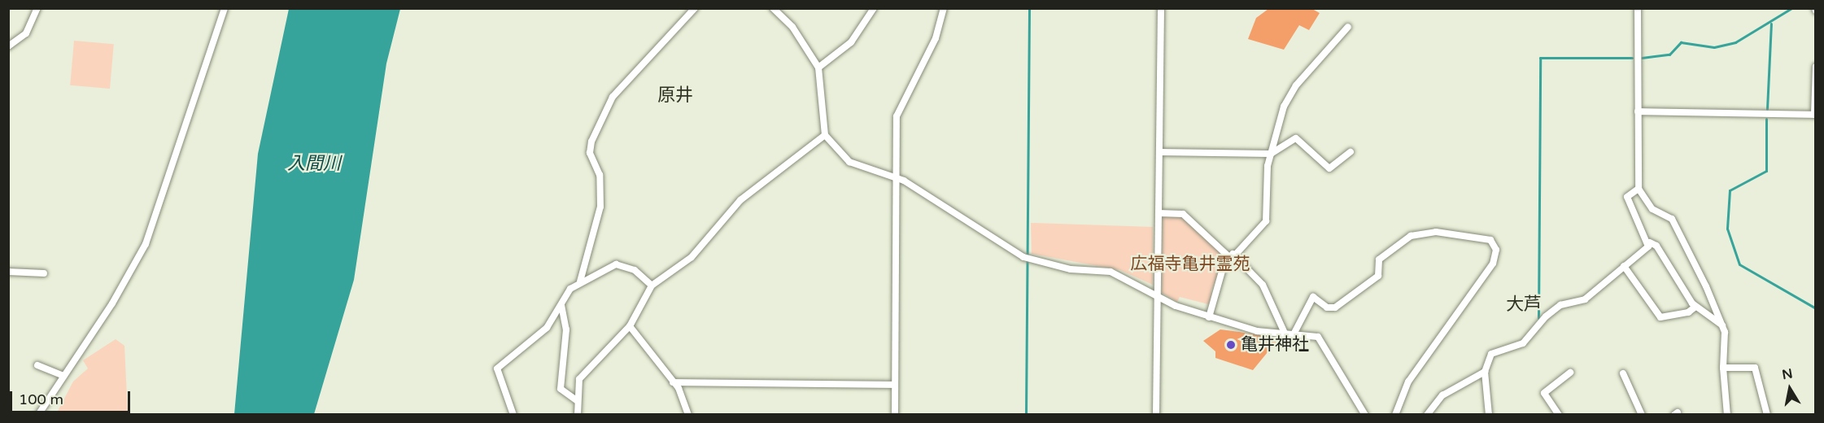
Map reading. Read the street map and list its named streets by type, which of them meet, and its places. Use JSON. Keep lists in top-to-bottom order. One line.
{"districts":["原井","大芦"],"water":["入間川"],"parks":["広福寺亀井霊苑"],"places":["亀井神社"],"scale_bar":"100 m","north":"top"}
